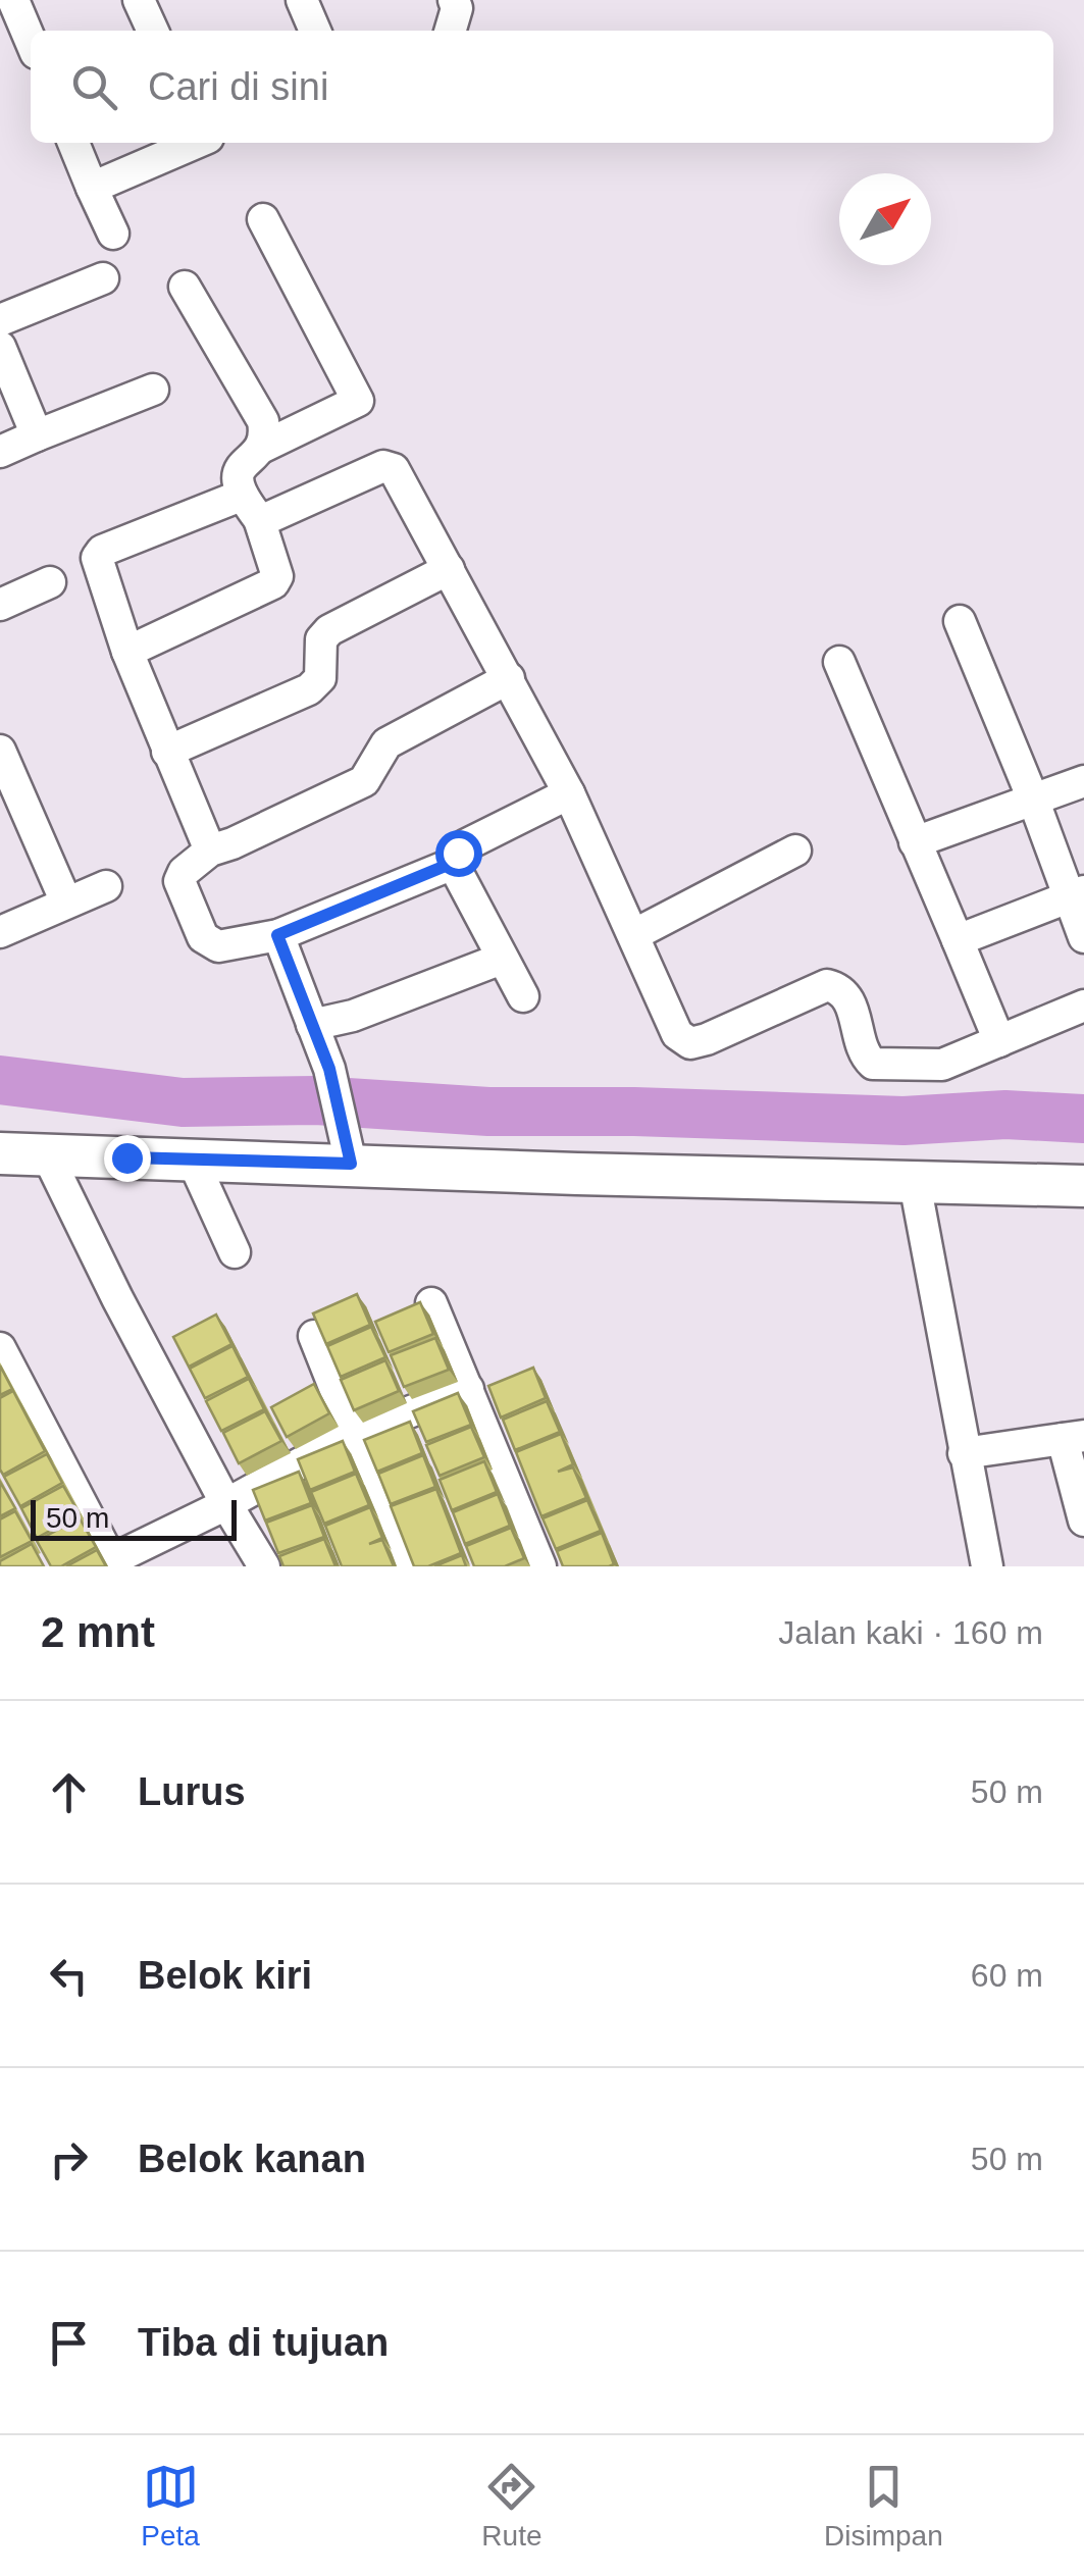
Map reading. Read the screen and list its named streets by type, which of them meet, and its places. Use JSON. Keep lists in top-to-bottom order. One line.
{"scale_bar":"50 m","north":"top right","page":{"search":"Cari di sini","scale":"50 m","heading":["2 mnt","Jalan kaki · 160 m"],"list":[["Lurus","50 m"],["Belok kiri","60 m"],["Belok kanan","50 m"],"Tiba di tujuan"],"nav":["Peta","Rute","Disimpan"]}}
